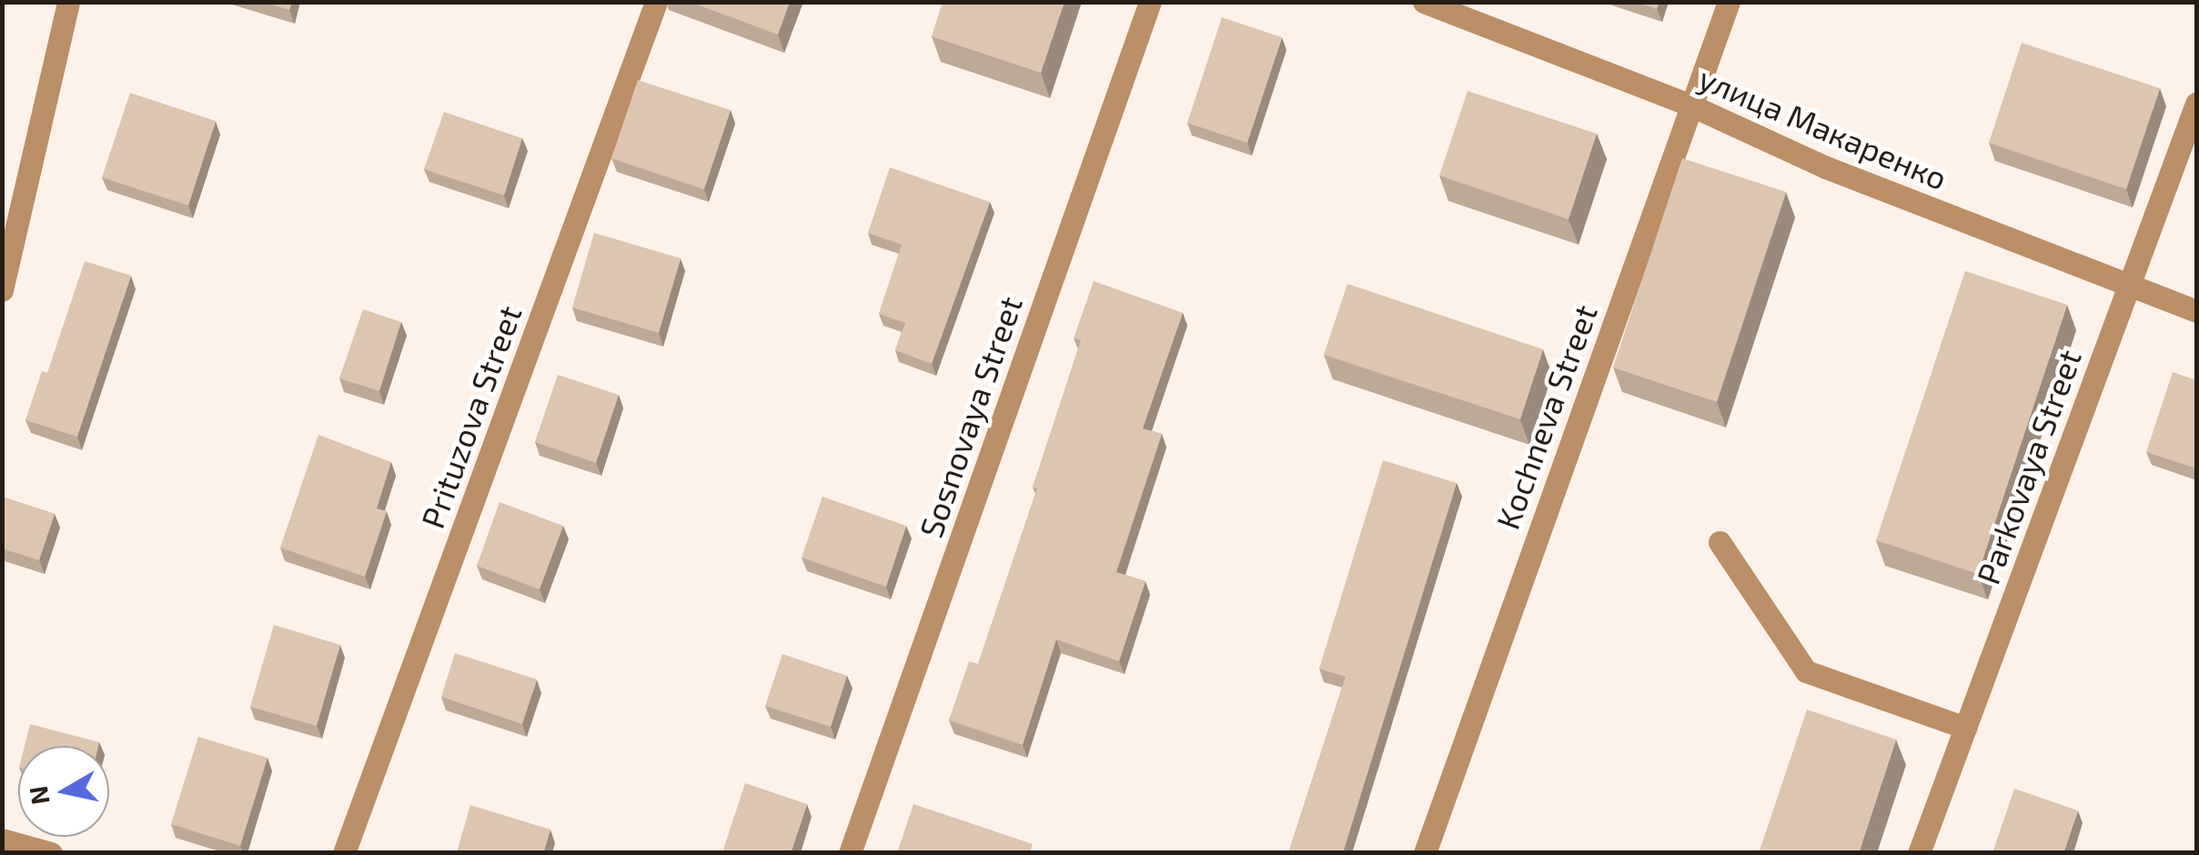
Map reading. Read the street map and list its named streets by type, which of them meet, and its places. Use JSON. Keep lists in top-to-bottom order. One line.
{"streets":{"street":["улица Макаренко","Prituzova Street","Sosnovaya Street","Kochneva Street","Parkovaya Street"]},"crossings":[["улица Макаренко","Kochneva Street"],["улица Макаренко","Parkovaya Street"]],"north":"left"}
